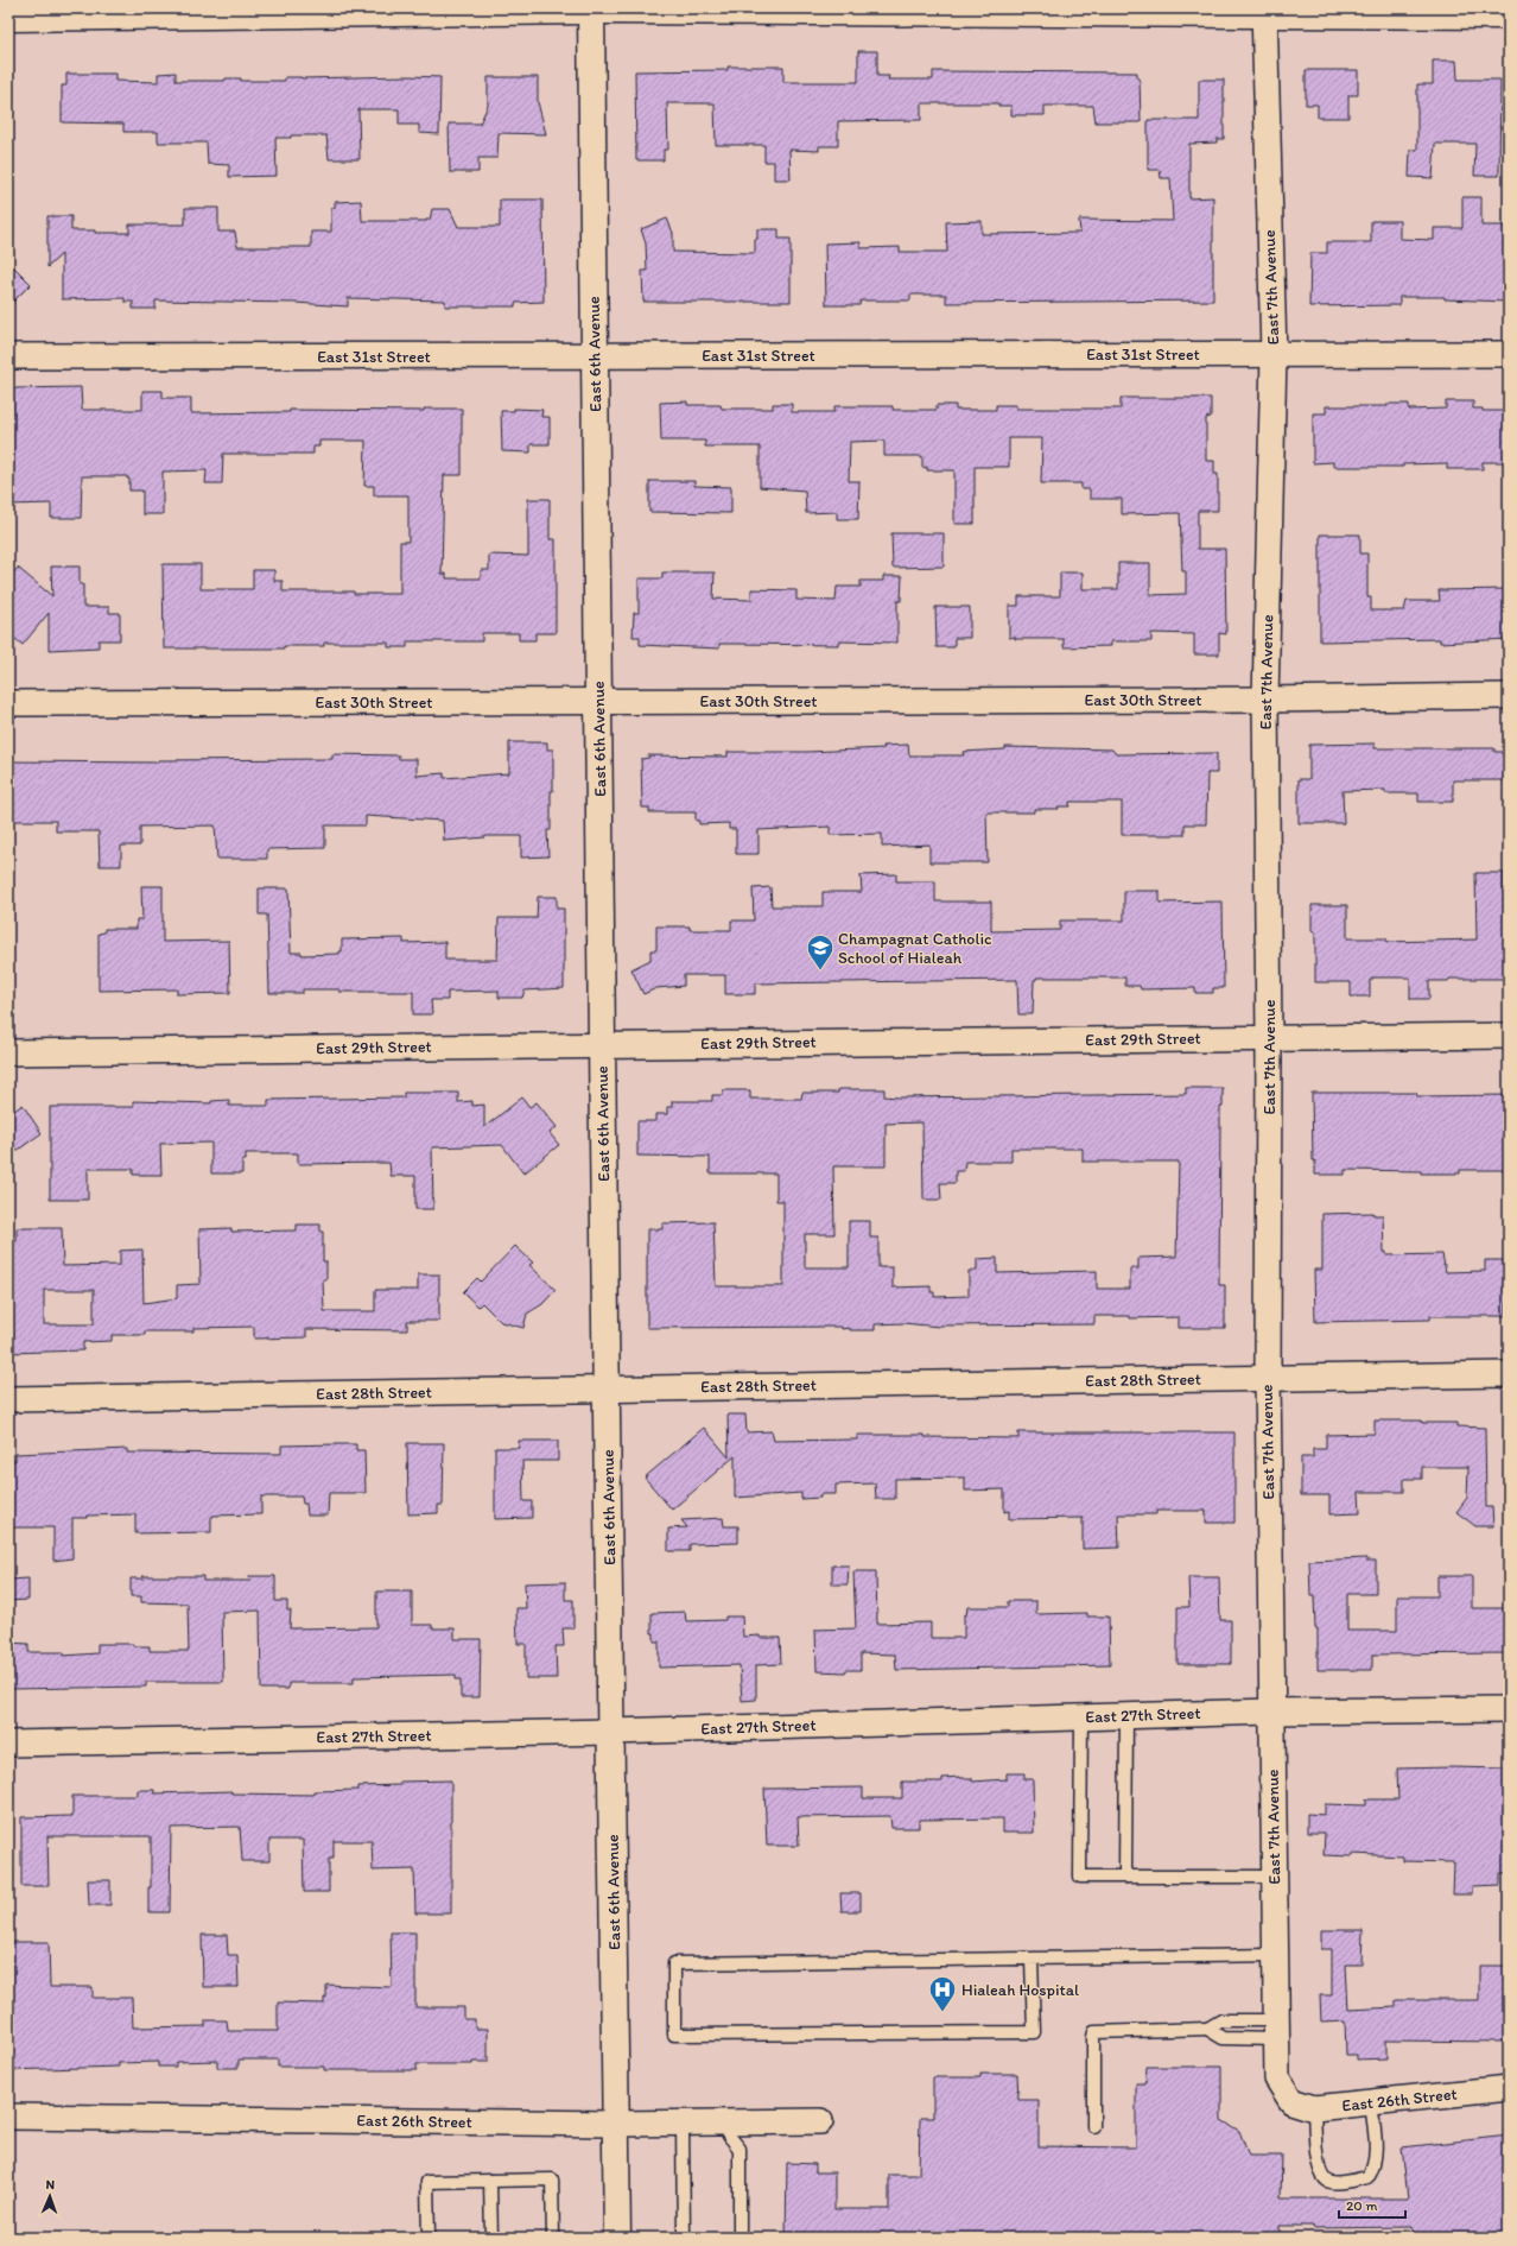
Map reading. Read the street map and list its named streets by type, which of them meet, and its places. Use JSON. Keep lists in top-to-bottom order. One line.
{"streets":{"street":["East 7th Avenue","East 6th Avenue","East 31st Street","East 30th Street","East 29th Street","East 28th Street","East 27th Street","East 26th Street"]},"crossings":[["East 7th Avenue","East 31st Street"],["East 7th Avenue","East 30th Street"],["East 7th Avenue","East 29th Street"],["East 7th Avenue","East 28th Street"],["East 7th Avenue","East 27th Street"],["East 7th Avenue","East 26th Street"],["East 6th Avenue","East 31st Street"],["East 6th Avenue","East 30th Street"],["East 6th Avenue","East 29th Street"],["East 6th Avenue","East 28th Street"],["East 6th Avenue","East 27th Street"],["East 6th Avenue","East 26th Street"]],"places":{"school or university":["Champagnat Catholic School of Hialeah"],"hospital":["Hialeah Hospital"]},"scale_bar":"20 m","north":"top"}
